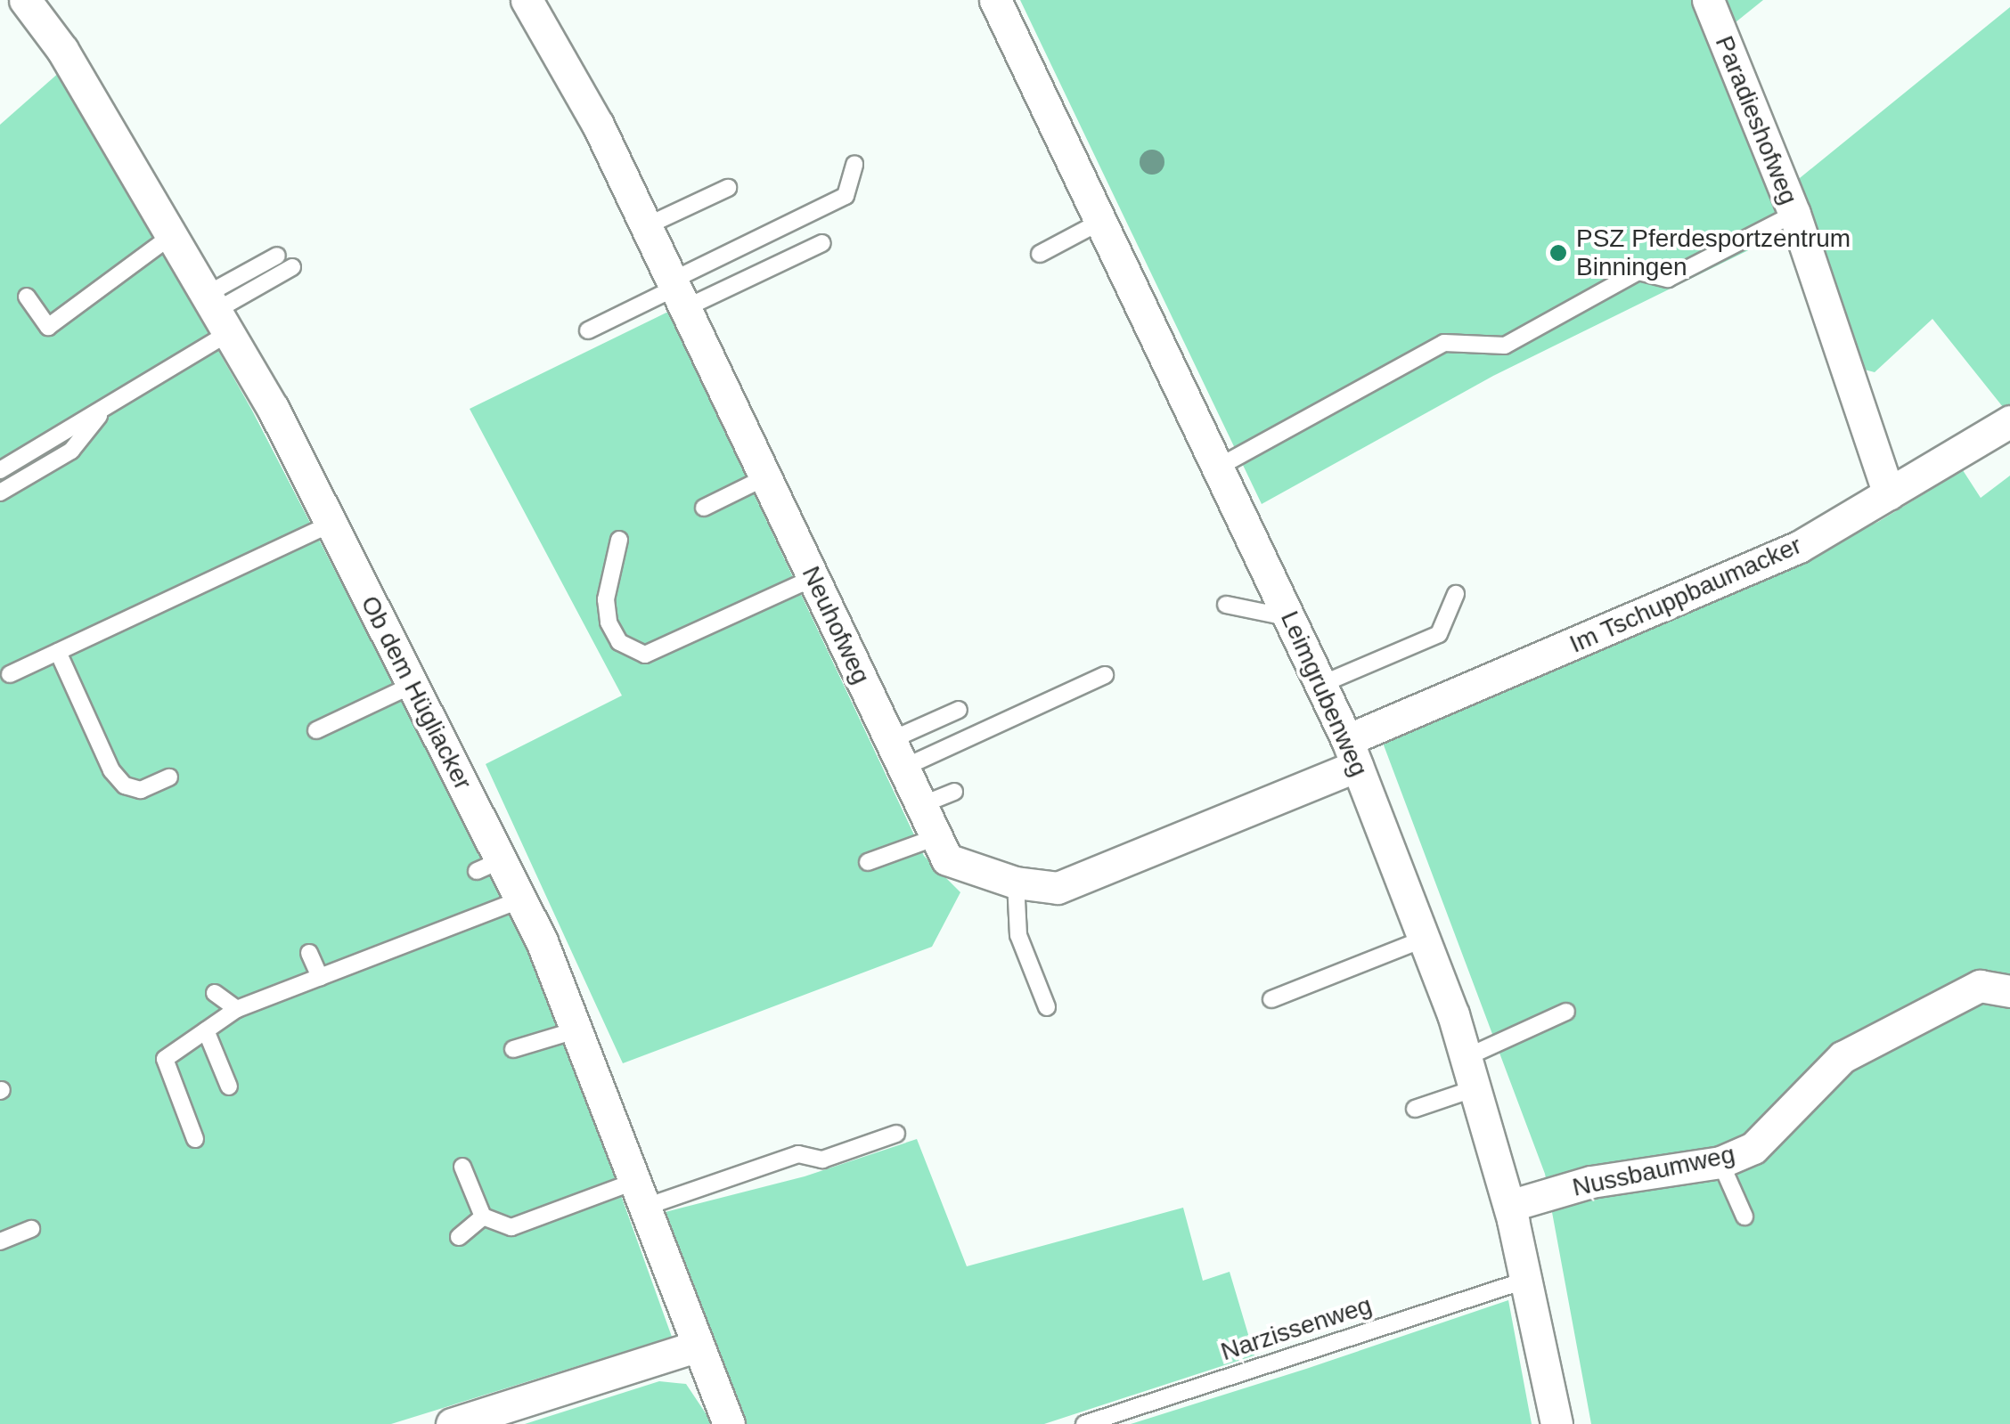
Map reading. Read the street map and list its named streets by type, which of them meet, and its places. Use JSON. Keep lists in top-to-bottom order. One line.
{"streets":{"street":["Paradieshofweg","Im Tschuppbaumacker","Neuhofweg","Ob dem Hügliacker","Leimgrubenweg","Nussbaumweg"],"lane":["Narzissenweg"]},"crossings":[["Paradieshofweg","Im Tschuppbaumacker"],["Im Tschuppbaumacker","Neuhofweg"],["Im Tschuppbaumacker","Leimgrubenweg"],["Neuhofweg","Leimgrubenweg"],["Leimgrubenweg","Nussbaumweg"],["Leimgrubenweg","Narzissenweg"]],"places":["PSZ Pferdesportzentrum Binningen"]}
